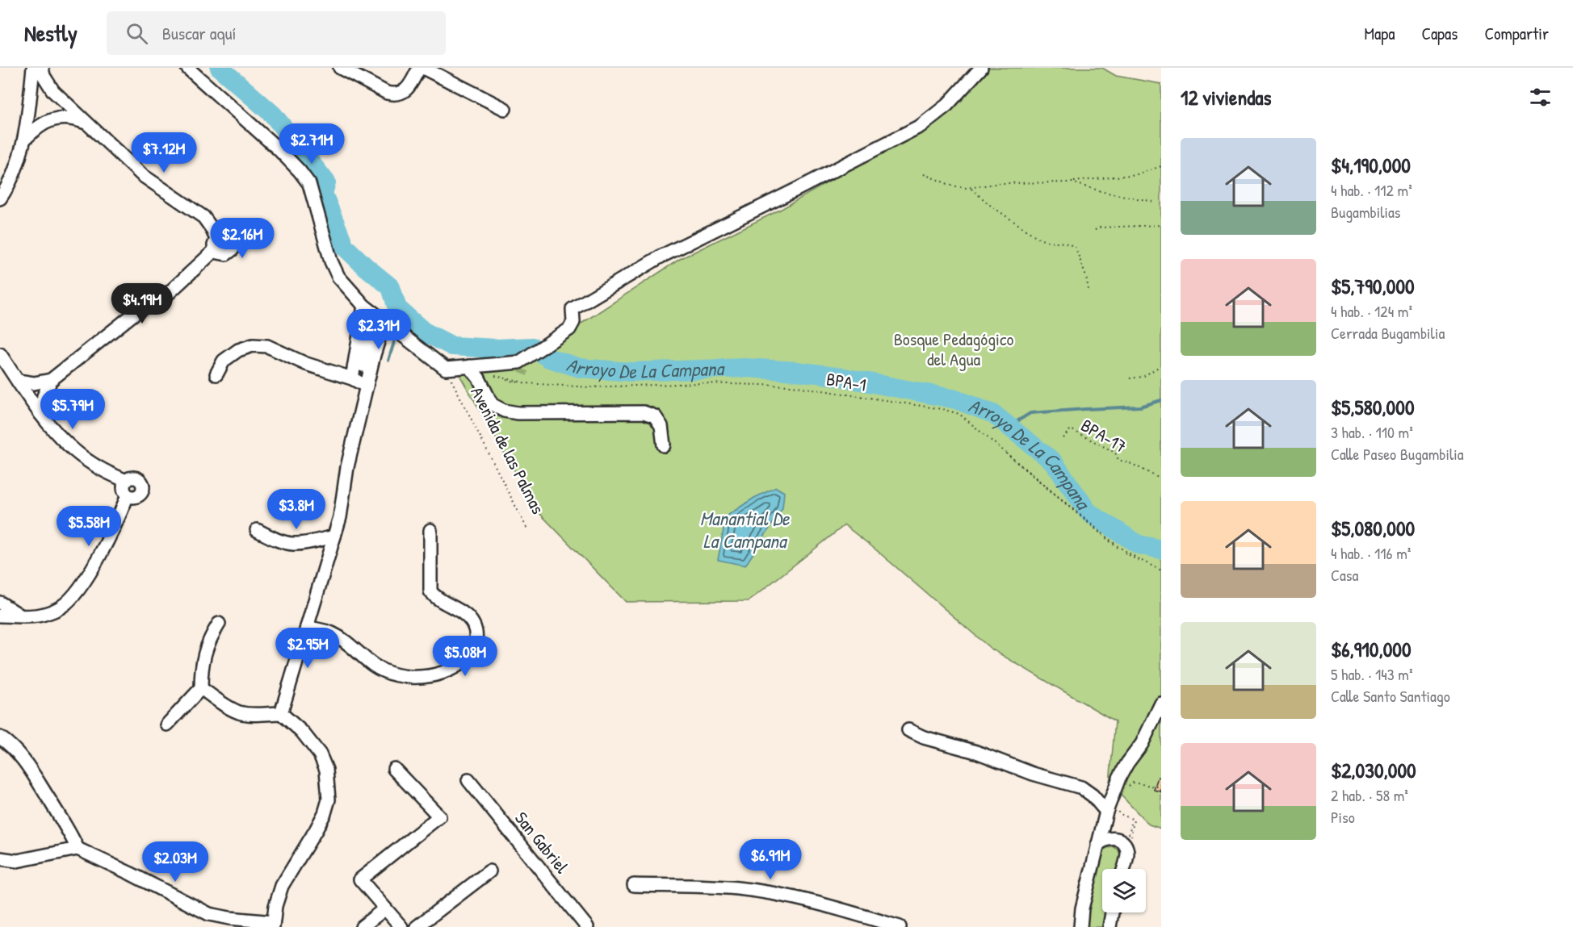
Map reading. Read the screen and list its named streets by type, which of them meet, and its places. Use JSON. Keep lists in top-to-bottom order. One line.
{"streets":{"street":["San Gabriel"],"path":["BPA-17","Avenida de las Palmas"]},"water":["Arroyo De La Campana","Manantial De La Campana"],"parks":["Bosque Pedagógico del Agua"],"page":{"header":"Nestly","search":"Buscar aquí","nav":["Mapa","Capas","Compartir"],"heading":"12 viviendas","price":["$2.71M","$7.12M","$2.16M","$4.19M","$2.31M","$5.79M","$3.8M","$5.58M","$2.95M","$5.08M","$6.91M","$2.03M"],"list":[{"name":"$4,190,000","note":"4 hab. · 112 m² · Bugambilias"},{"name":"$5,790,000","note":"4 hab. · 124 m² · Cerrada Bugambilia"},{"name":"$5,580,000","note":"3 hab. · 110 m² · Calle Paseo Bugambilia"},{"name":"$5,080,000","note":"4 hab. · 116 m² · Casa"},{"name":"$6,910,000","note":"5 hab. · 143 m² · Calle Santo Santiago"},{"name":"$2,030,000","note":"2 hab. · 58 m² · Piso"}]}}
